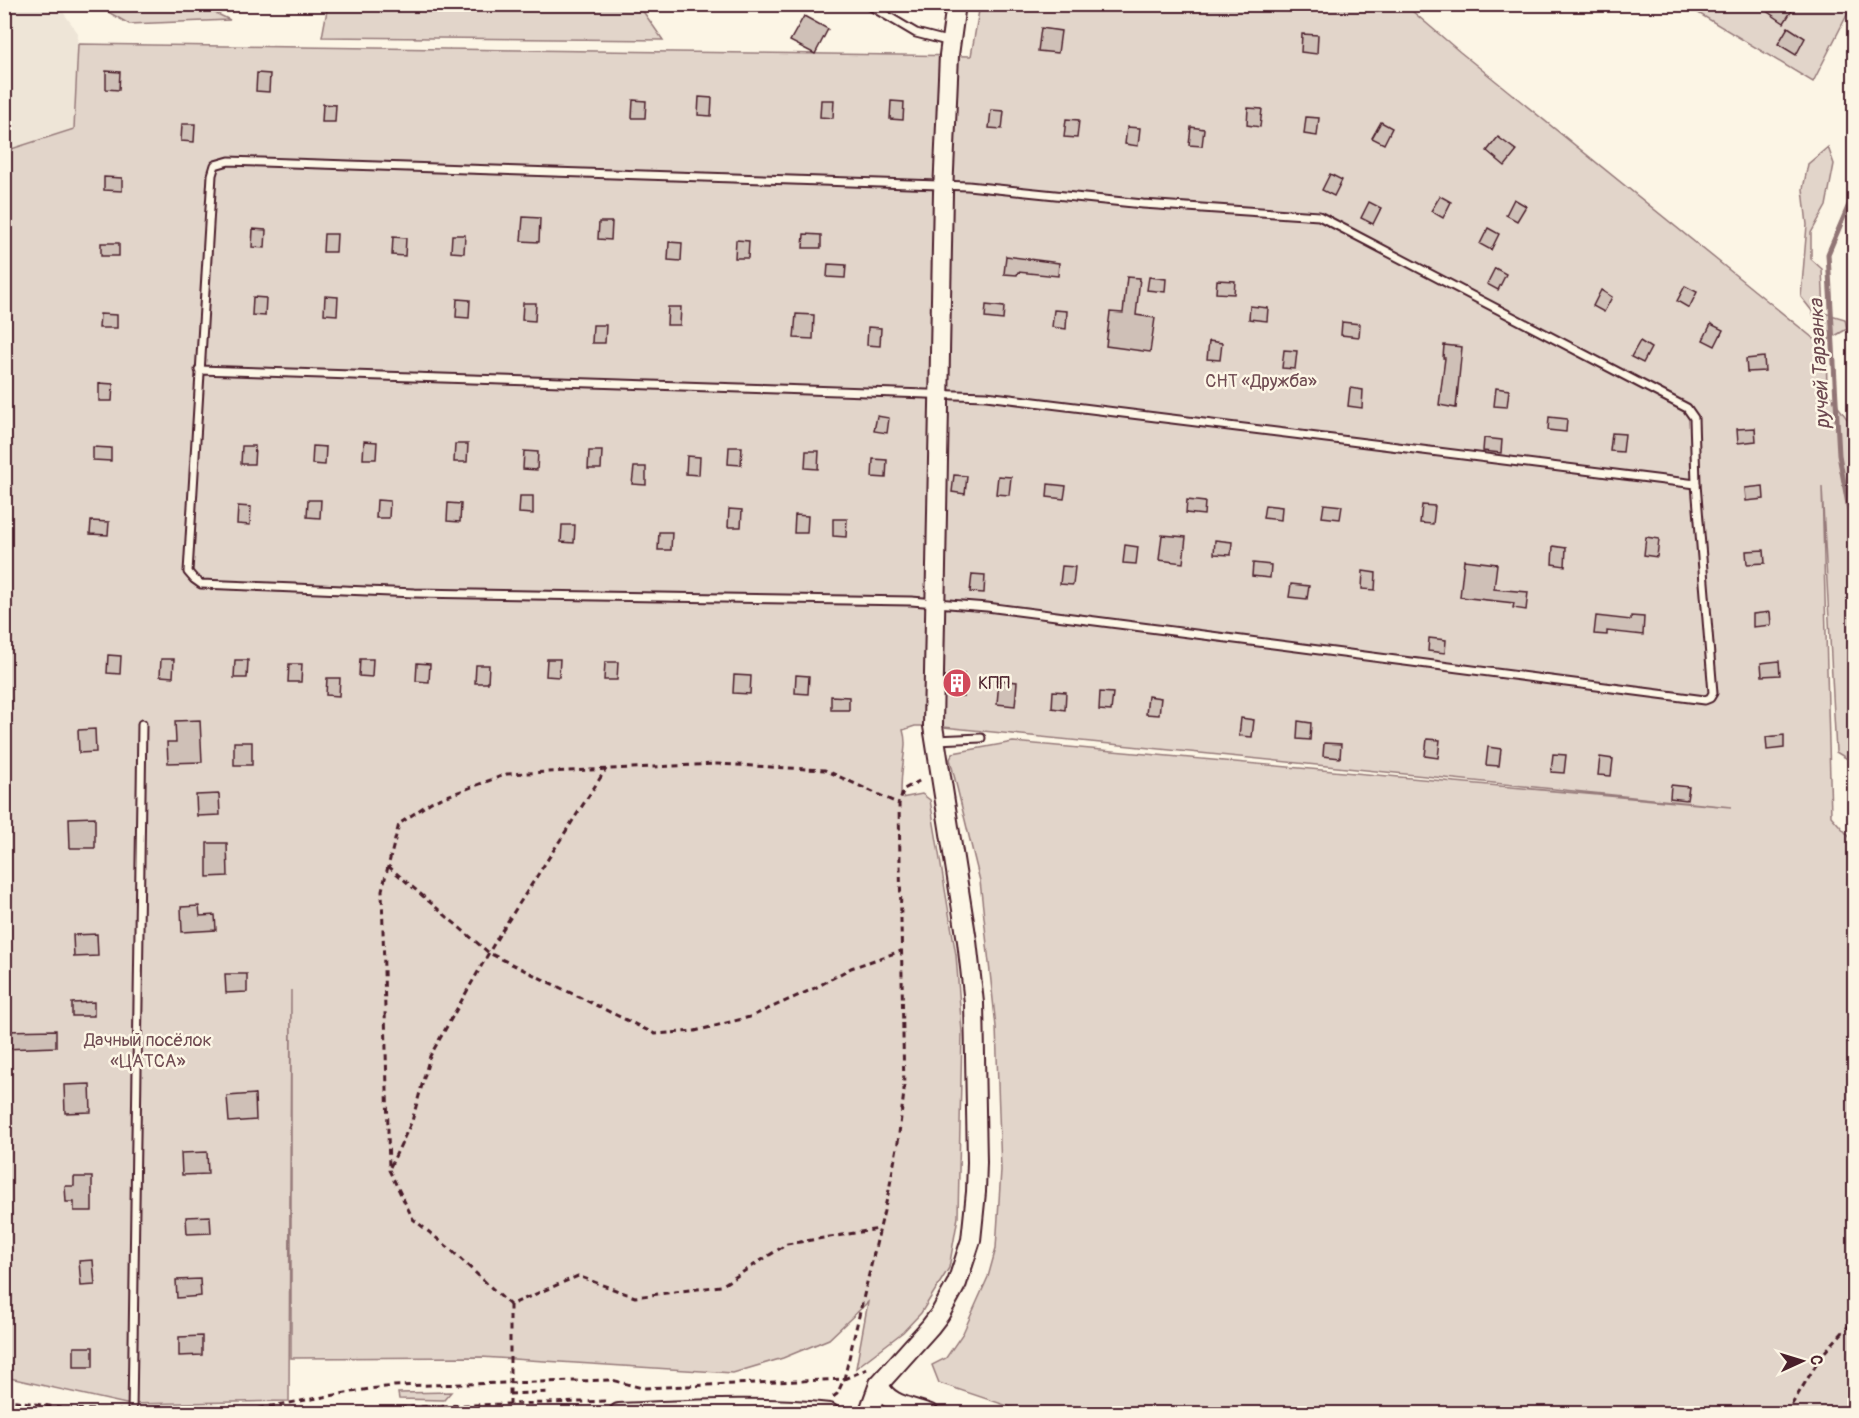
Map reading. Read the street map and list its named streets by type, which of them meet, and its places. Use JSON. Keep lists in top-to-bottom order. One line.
{"water":["ручей Тарзанка"],"parks":["СНТ «Дружба»","Дачный посёлок «ЦАТСА»"],"places":{"building":["КПП"]},"north":"right"}
